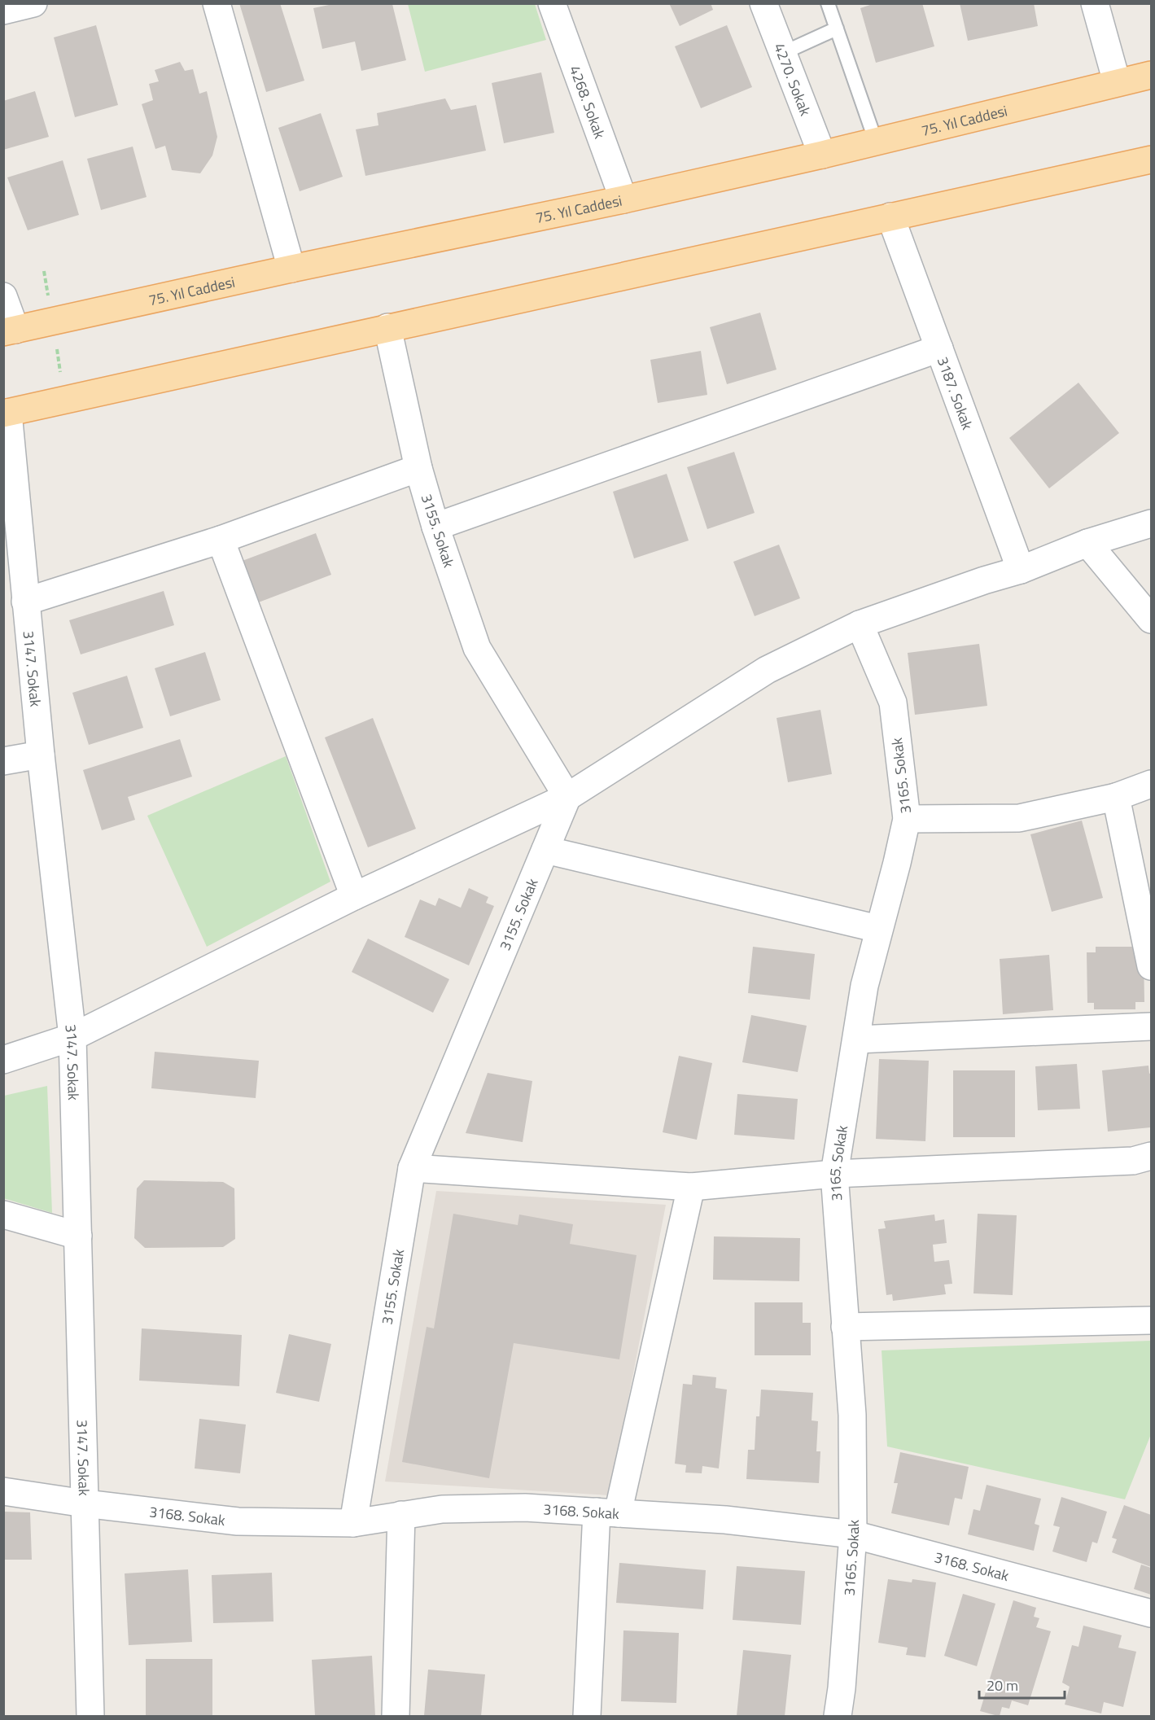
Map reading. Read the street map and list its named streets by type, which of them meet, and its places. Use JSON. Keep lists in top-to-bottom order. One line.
{"streets":{"main road":["75. Yıl Caddesi"],"street":["4270. Sokak","4268. Sokak","3187. Sokak","3155. Sokak","3147. Sokak","3165. Sokak","3168. Sokak"]},"crossings":[["4270. Sokak","75. Yıl Caddesi"],["4268. Sokak","75. Yıl Caddesi"],["3155. Sokak","3168. Sokak"],["3147. Sokak","3168. Sokak"],["3165. Sokak","3168. Sokak"]],"scale_bar":"20 m"}
